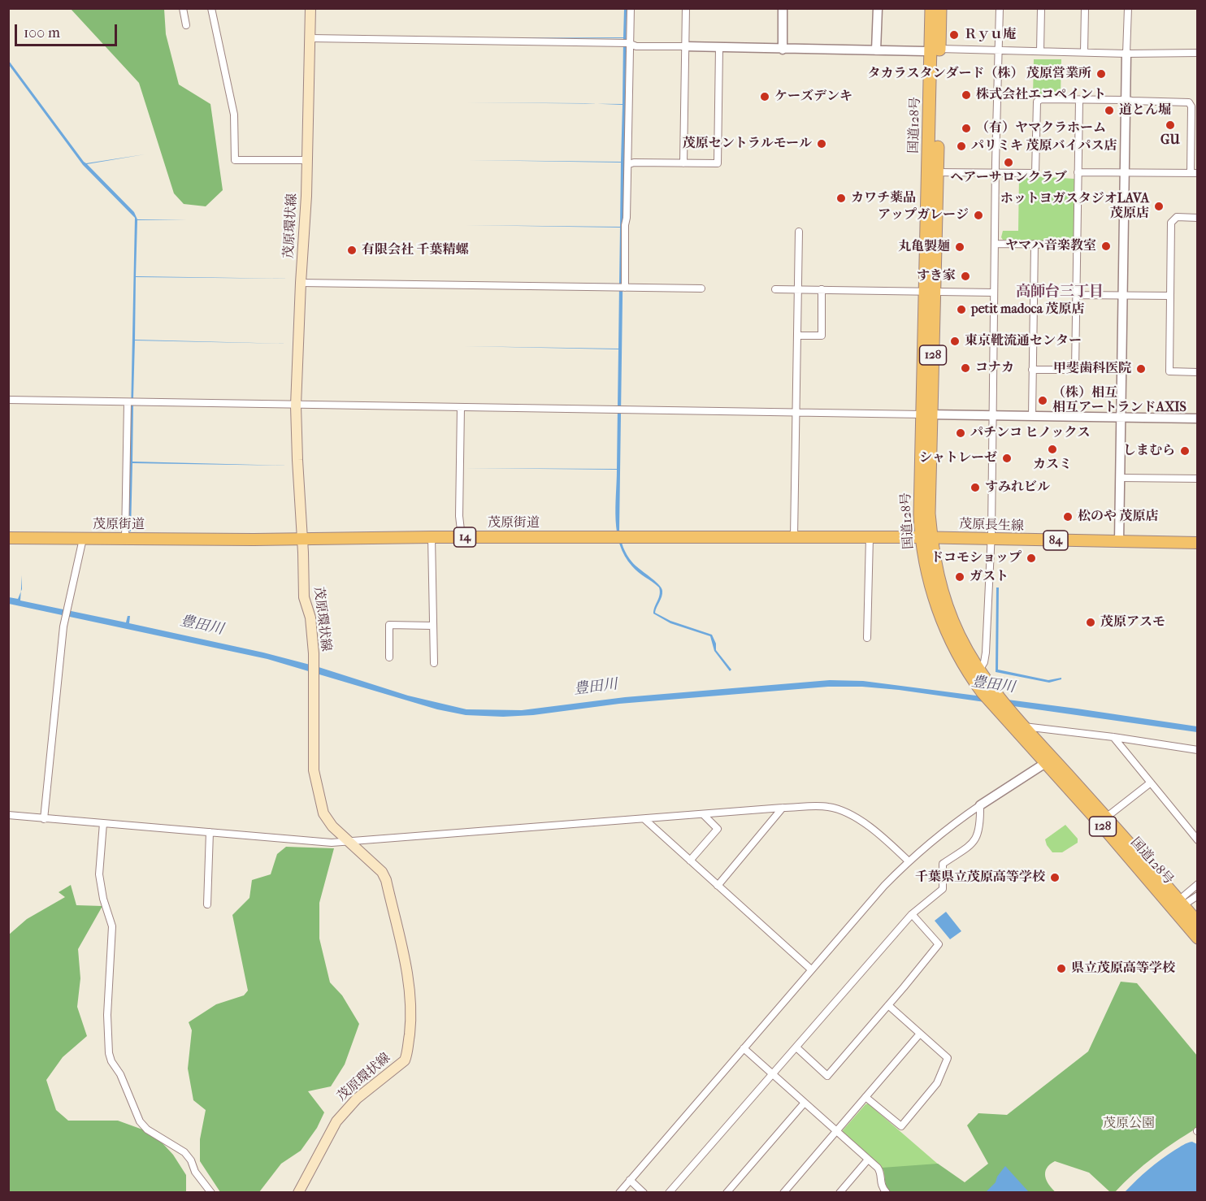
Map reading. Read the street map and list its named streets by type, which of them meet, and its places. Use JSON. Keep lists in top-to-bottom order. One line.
{"streets":{"highway":["国道128号","128"],"main road":["茂原環状線","茂原街道","茂原長生線","14","84"]},"crossings":[["国道128号","茂原街道"],["国道128号","茂原長生線"],["茂原環状線","茂原街道"],["茂原街道","茂原長生線"]],"districts":["高師台三丁目"],"water":["豊田川"],"parks":["茂原公園"],"places":["Ｒｙｕ庵","タカラスタンダード（株） 茂原営業所","株式会社エコペイント","ケーズデンキ","道とん堀","GU","（有）ヤマクラホーム","茂原セントラルモール","パリミキ 茂原バイパス店","ヘアーサロンクラブ","カワチ薬品","ホットヨガスタジオLAVA 茂原店","アップガレージ","ヤマハ音楽教室","丸亀製麺","有限会社 千葉精螺","すき家","petit madoca 茂原店","東京靴流通センター","コナカ","甲斐歯科医院","（株）相互 相互アートランドAXIS","パチンコ ヒノックス","カスミ","しまむら","シャトレーゼ","すみれビル","松のや 茂原店","ドコモショップ","ガスト","茂原アスモ","千葉県立茂原高等学校","県立茂原高等学校"],"scale_bar":"100 m"}
